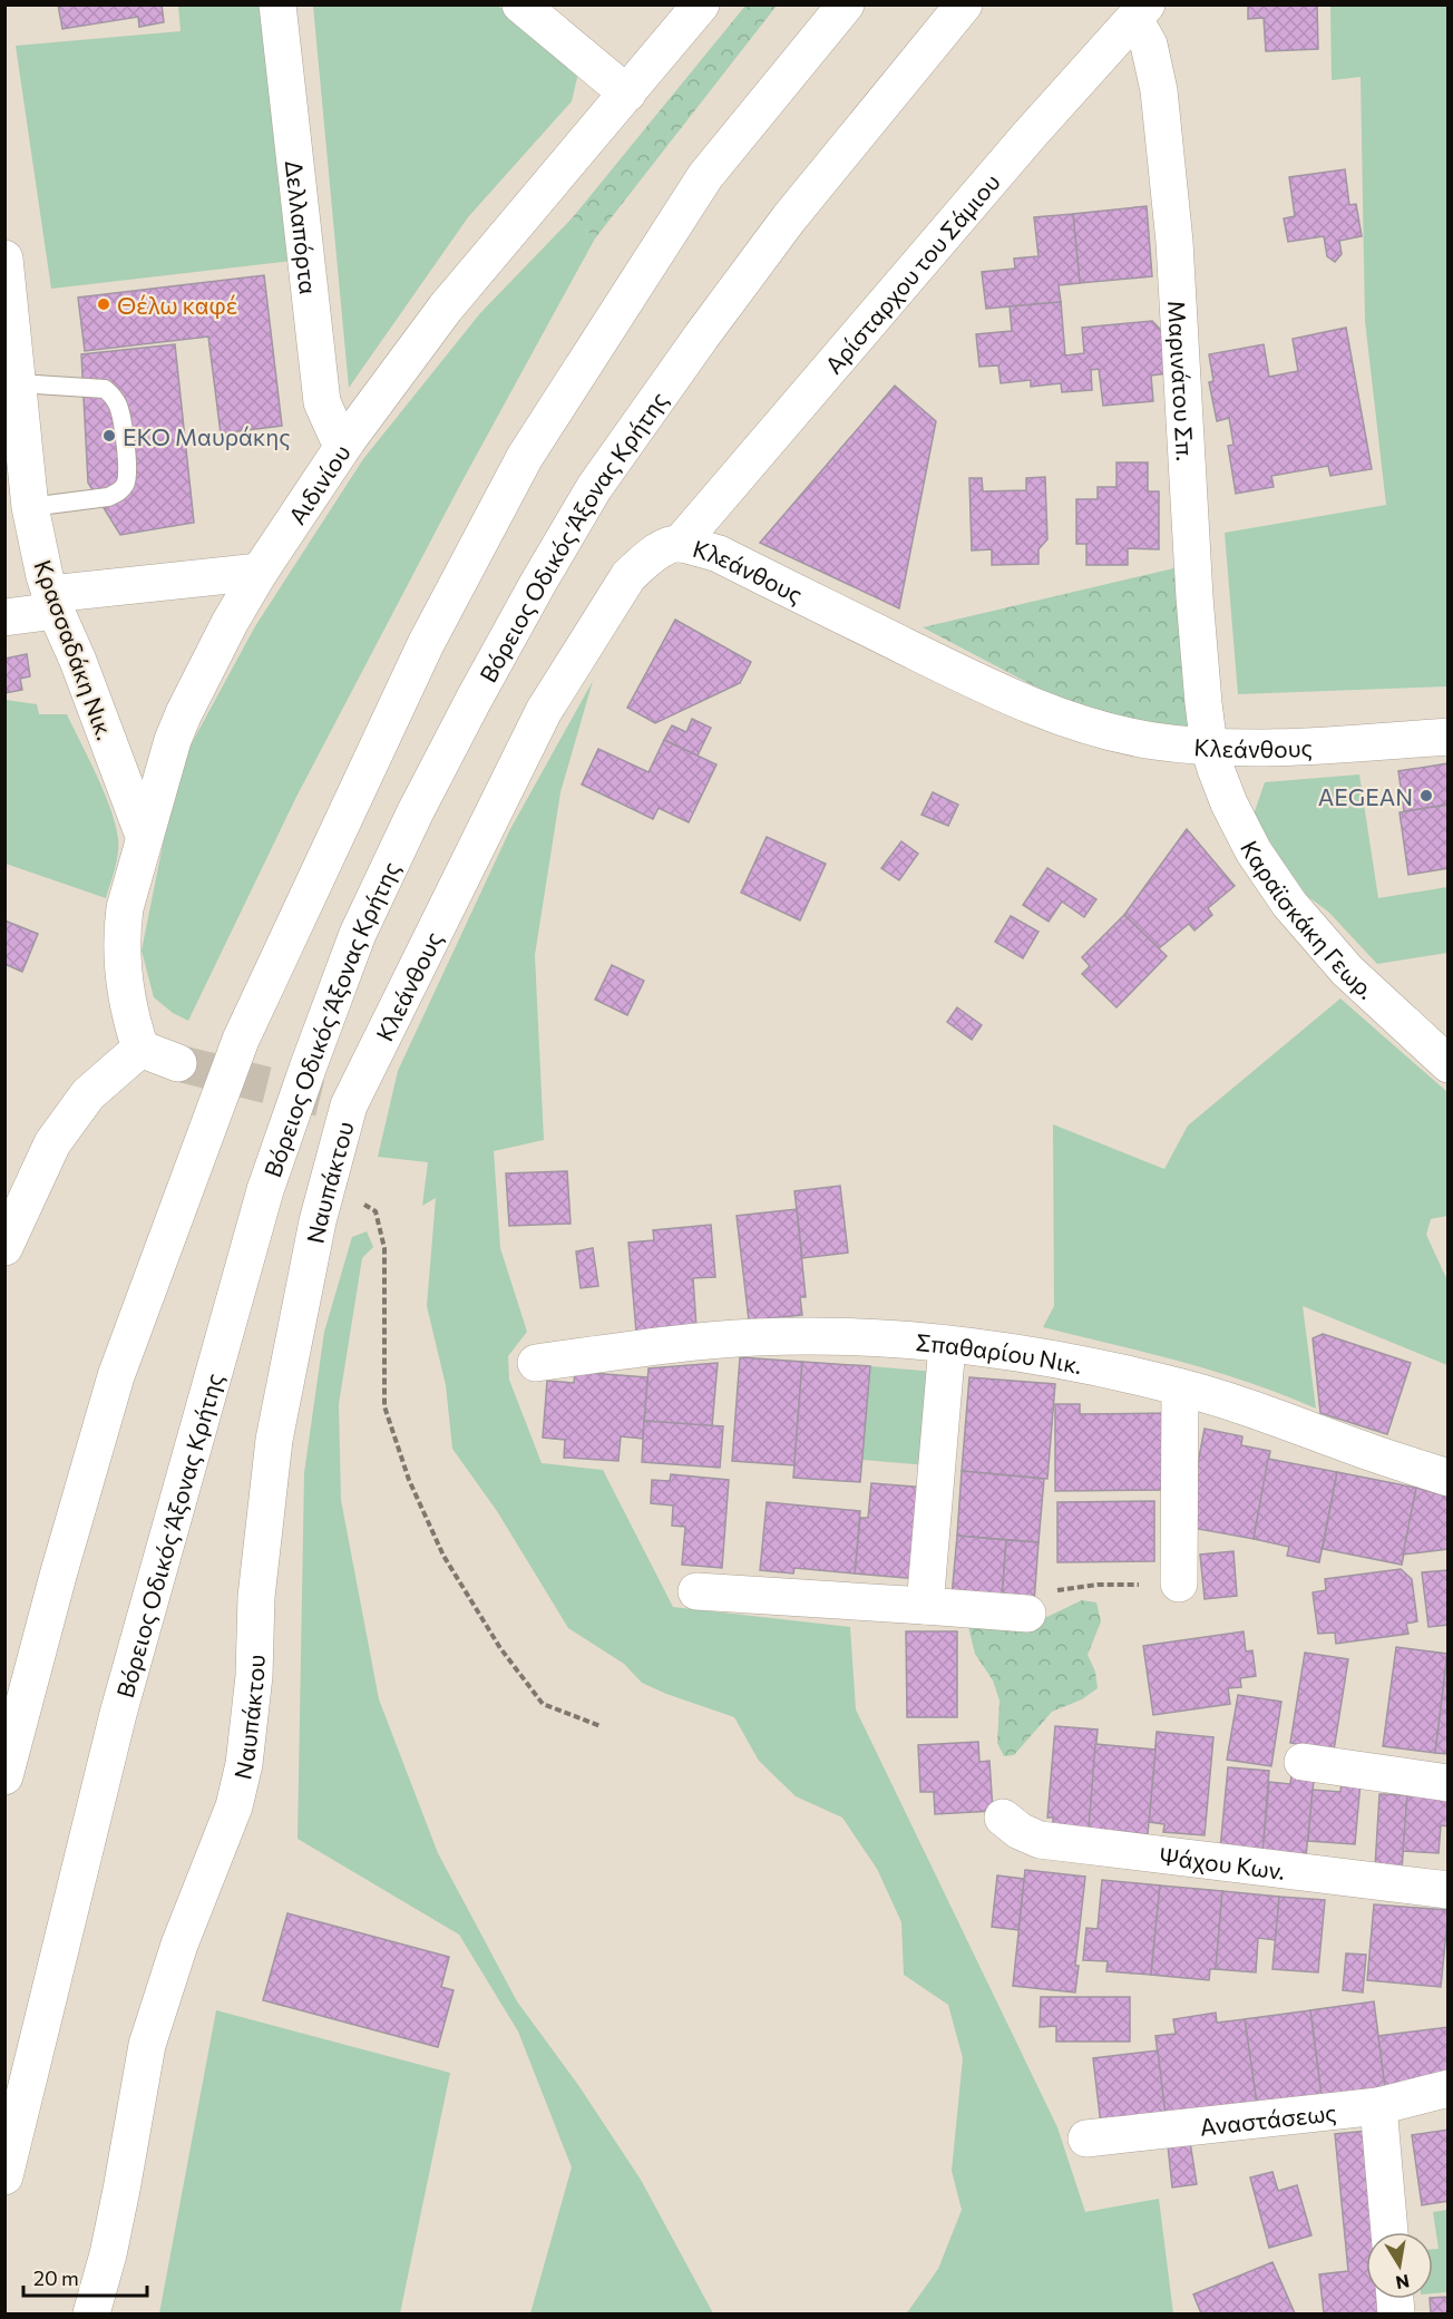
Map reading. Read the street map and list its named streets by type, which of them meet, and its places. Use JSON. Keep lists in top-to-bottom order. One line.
{"streets":{"main road":["Δελλαπόρτα","Αρίσταρχου του Σάμιου","Μαρινάτου Σπ.","Αιδινίου","Βόρειος Οδικός Άξονας Κρήτης","Κλεάνθους","Κρασσαδάκη Νικ.","Καραϊσκάκη Γεωρ.","Ναυπάκτου","Σπαθαρίου Νικ.","Ψάχου Κων.","Αναστάσεως"]},"crossings":[["Δελλαπόρτα","Αιδινίου"],["Αρίσταρχου του Σάμιου","Μαρινάτου Σπ."],["Αρίσταρχου του Σάμιου","Κλεάνθους"],["Μαρινάτου Σπ.","Κλεάνθους"],["Μαρινάτου Σπ.","Καραϊσκάκη Γεωρ."],["Αιδινίου","Κρασσαδάκη Νικ."],["Κλεάνθους","Καραϊσκάκη Γεωρ."],["Κλεάνθους","Ναυπάκτου"]],"places":["Θέλω καφέ","ΕΚΟ Μαυράκης","AEGEAN"],"scale_bar":"20 m","north":"bottom"}
